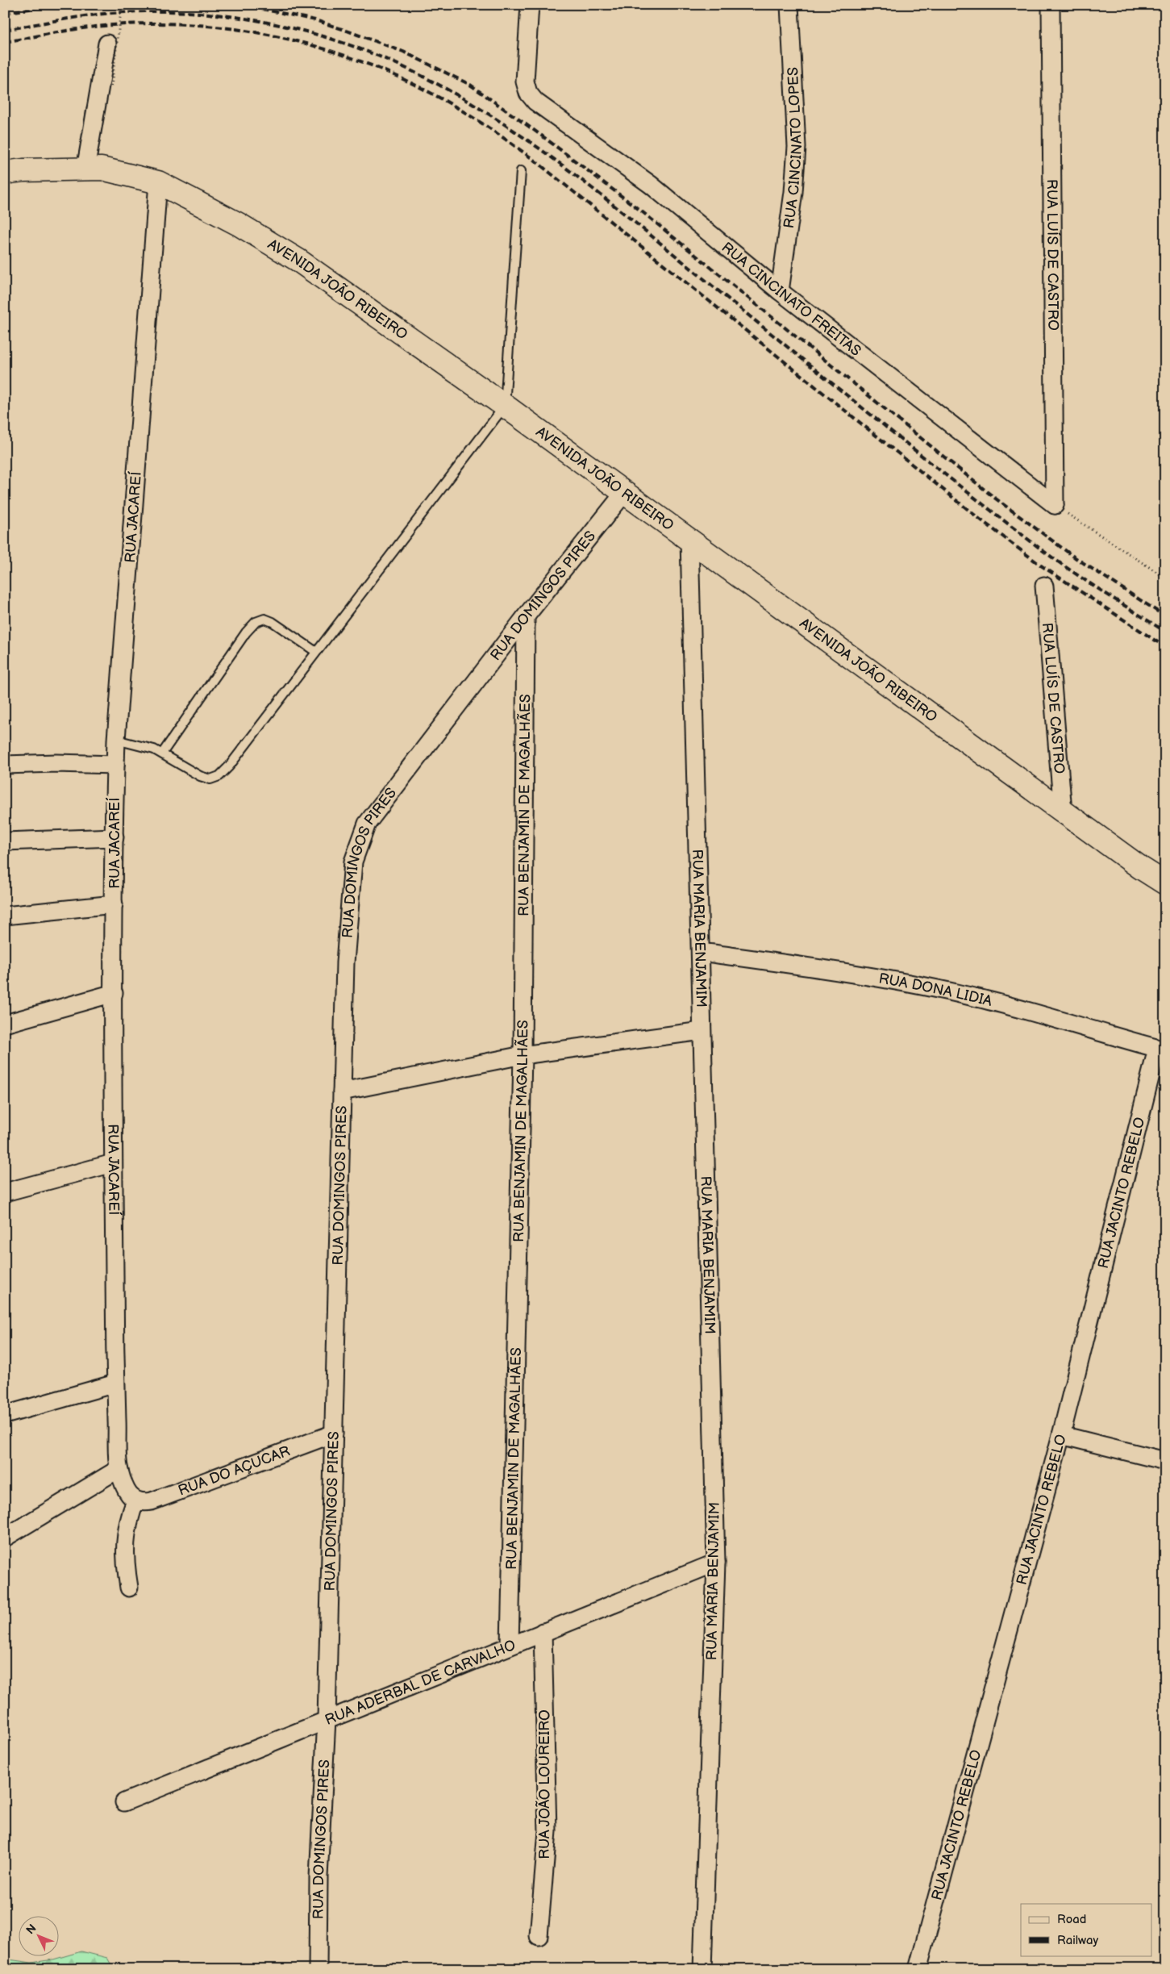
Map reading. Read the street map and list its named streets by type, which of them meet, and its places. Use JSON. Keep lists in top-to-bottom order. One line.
{"streets":{"main road":["AVENIDA JOÃO RIBEIRO"],"street":["RUA CINCINATO LOPES","RUA LUÍS DE CASTRO","RUA CINCINATO FREITAS","RUA JACAREÍ","RUA DOMINGOS PIRES","RUA BENJAMIN DE MAGALHÃES","RUA MARIA BENJAMIM","RUA DONA LIDIA","RUA JACINTO REBELO","RUA DO AÇUCAR","RUA ADERBAL DE CARVALHO","RUA JOÃO LOUREIRO"]},"crossings":[["RUA CINCINATO LOPES","RUA CINCINATO FREITAS"],["RUA LUÍS DE CASTRO","AVENIDA JOÃO RIBEIRO"],["RUA LUÍS DE CASTRO","RUA CINCINATO FREITAS"],["AVENIDA JOÃO RIBEIRO","RUA JACAREÍ"],["AVENIDA JOÃO RIBEIRO","RUA DOMINGOS PIRES"],["AVENIDA JOÃO RIBEIRO","RUA MARIA BENJAMIM"],["RUA JACAREÍ","RUA DO AÇUCAR"],["RUA DOMINGOS PIRES","RUA BENJAMIN DE MAGALHÃES"],["RUA DOMINGOS PIRES","RUA DO AÇUCAR"],["RUA DOMINGOS PIRES","RUA ADERBAL DE CARVALHO"],["RUA BENJAMIN DE MAGALHÃES","RUA ADERBAL DE CARVALHO"],["RUA MARIA BENJAMIM","RUA DONA LIDIA"],["RUA MARIA BENJAMIM","RUA ADERBAL DE CARVALHO"],["RUA DONA LIDIA","RUA JACINTO REBELO"],["RUA ADERBAL DE CARVALHO","RUA JOÃO LOUREIRO"]],"legend":["Road","Railway"],"north":"top left"}
